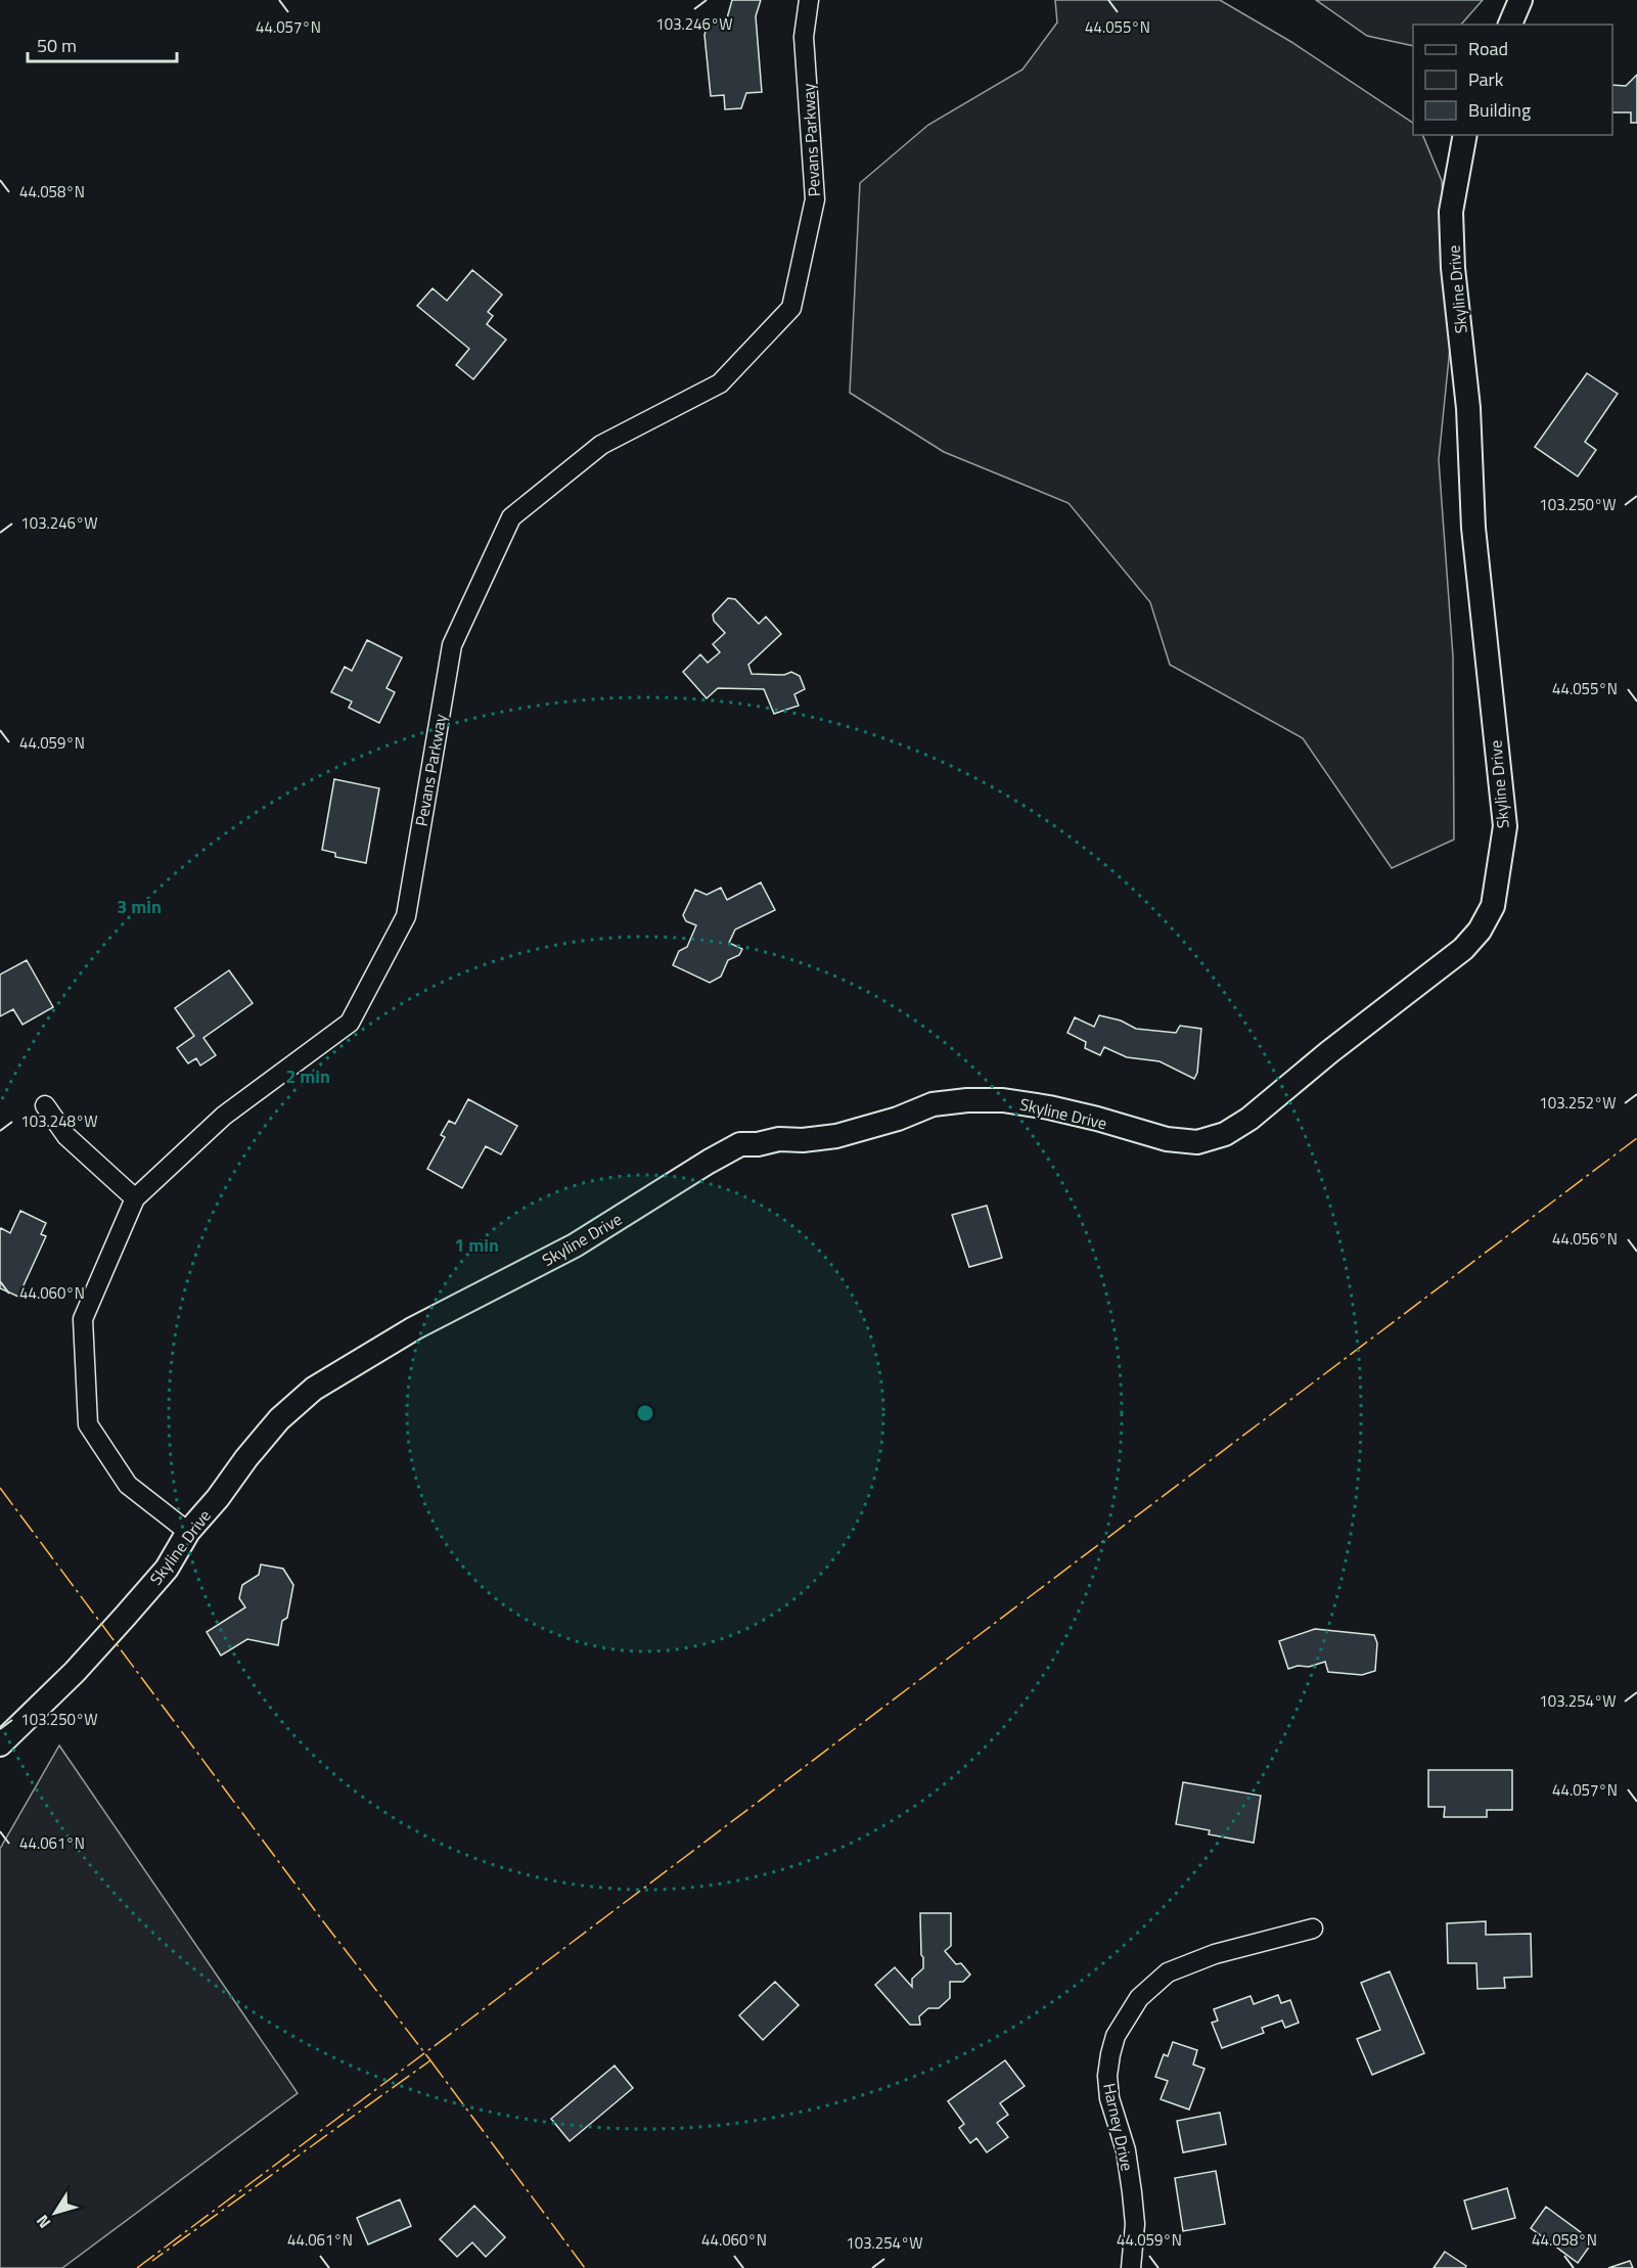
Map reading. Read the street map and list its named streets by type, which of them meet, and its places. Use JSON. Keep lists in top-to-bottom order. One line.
{"streets":{"street":["Pevans Parkway","Skyline Drive","Harney Drive"]},"crossings":[["Pevans Parkway","Skyline Drive"]],"legend":["Road","Park","Building"],"scale_bar":"50 m","north":"bottom left","coordinates":["103.246°W","44.057°N","44.055°N","44.058°N","103.250°W","44.059°N","103.252°W","103.248°W","44.056°N","44.060°N","103.254°W","44.061°N"],"rings":["3 min","2 min","1 min"]}
